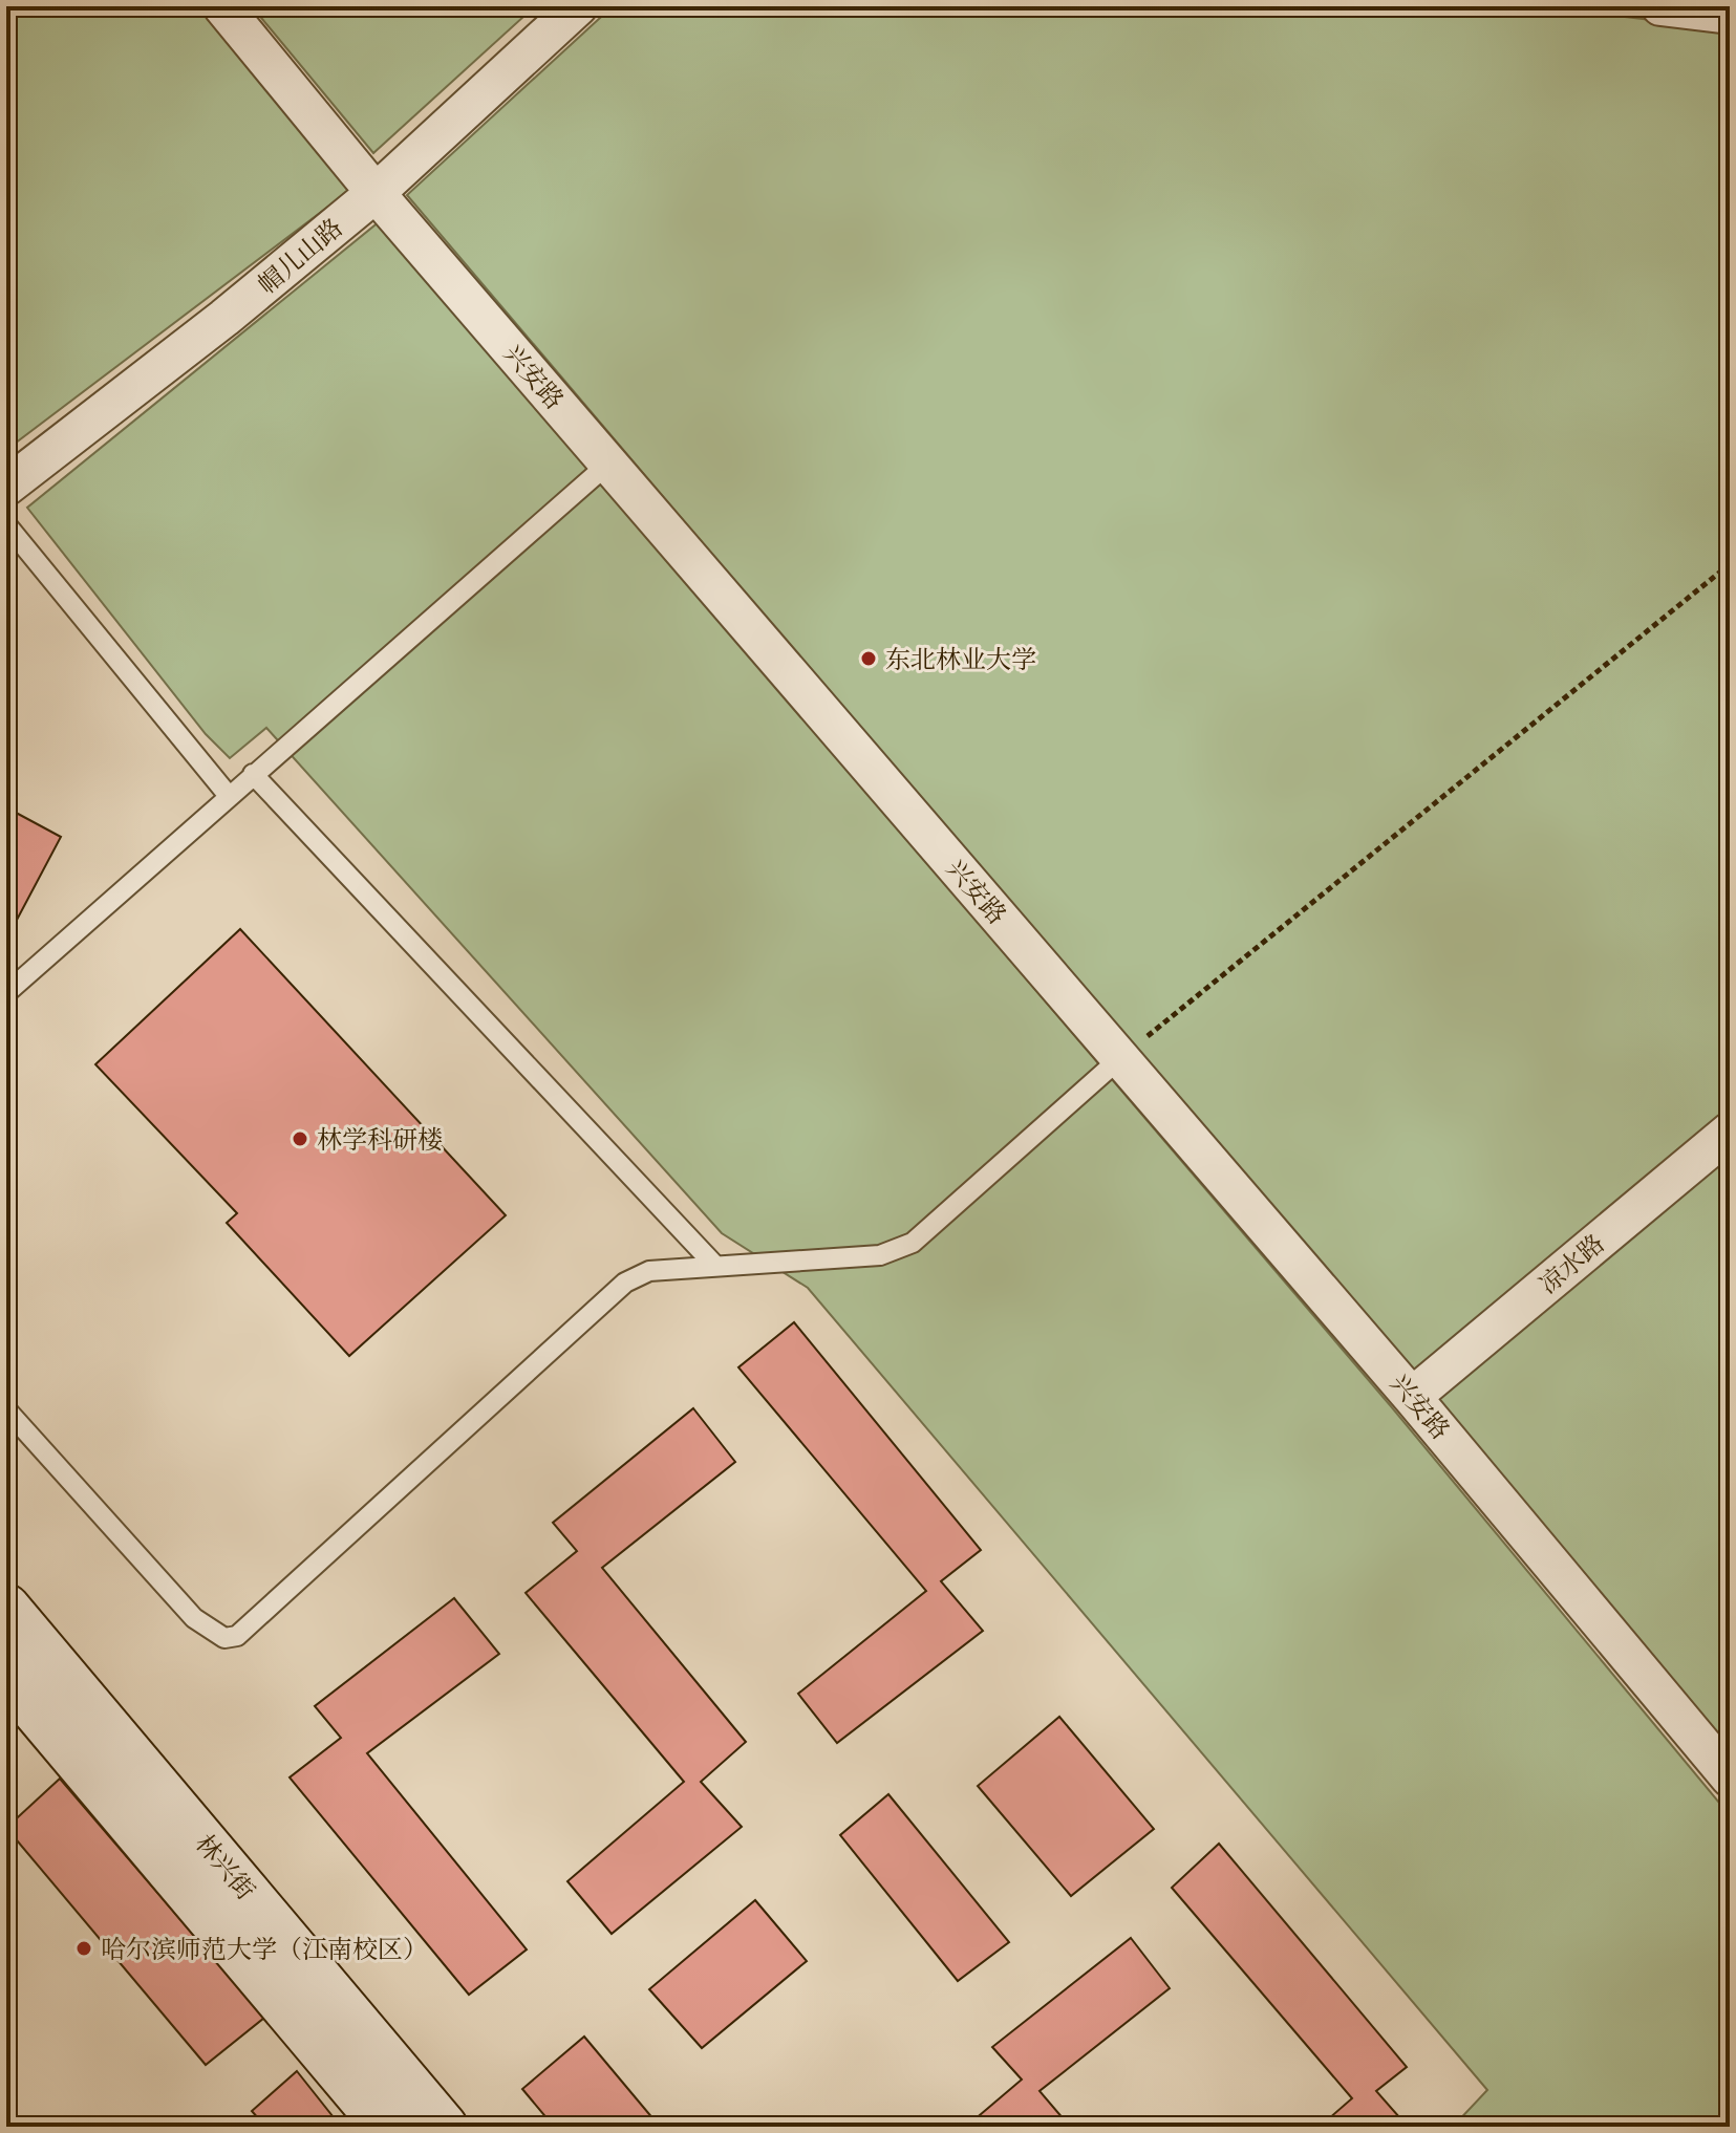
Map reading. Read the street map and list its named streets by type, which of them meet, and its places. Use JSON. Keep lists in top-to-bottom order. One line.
{"streets":{"main road":["林兴街"],"street":["帽儿山路","兴安路","凉水路"]},"crossings":[["帽儿山路","兴安路"],["兴安路","凉水路"]],"places":["东北林业大学","林学科研楼","哈尔滨师范大学（江南校区）"]}
